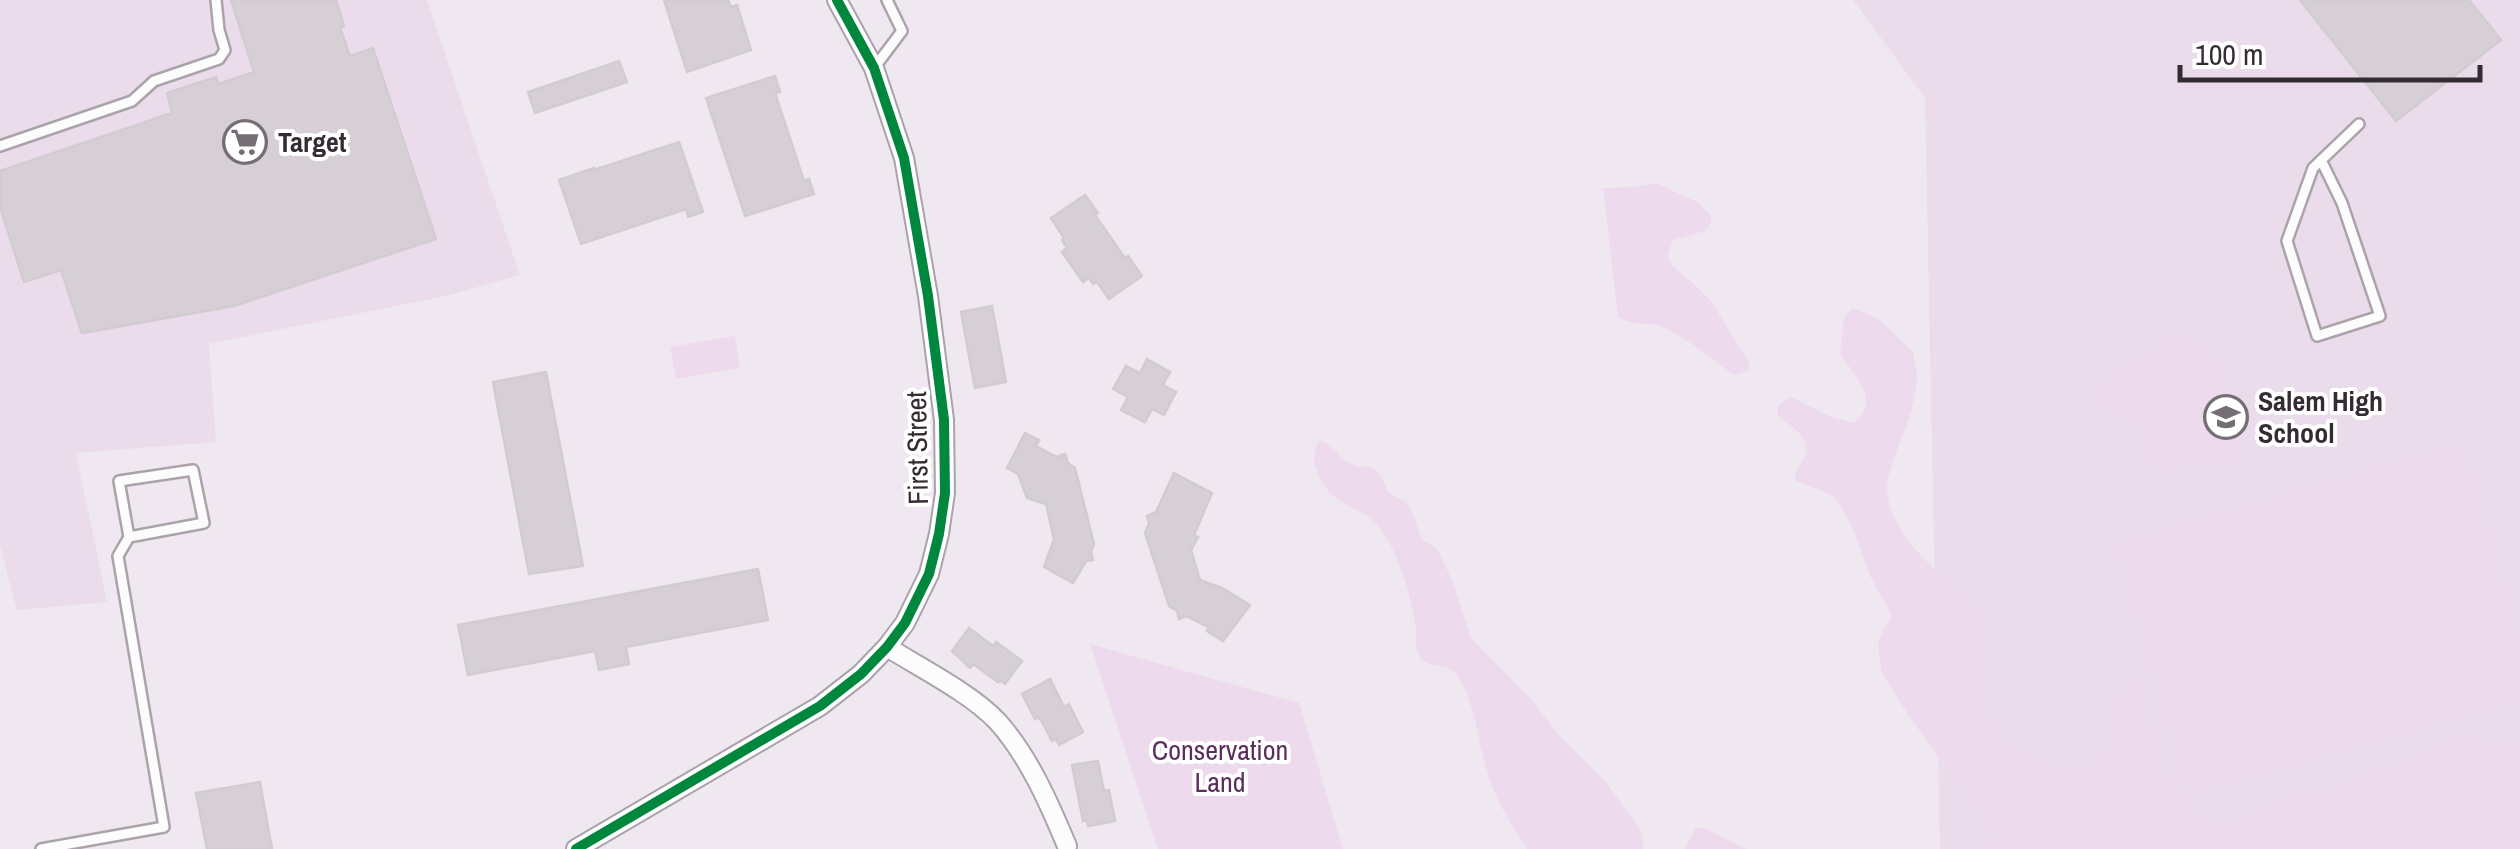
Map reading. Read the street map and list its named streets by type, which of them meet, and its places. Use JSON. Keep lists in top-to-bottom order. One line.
{"streets":{"street":["First Street"]},"parks":["Conservation Land"],"places":{"supermarket":["Target"],"school or university":["Salem High School"]},"scale_bar":"100 m"}
